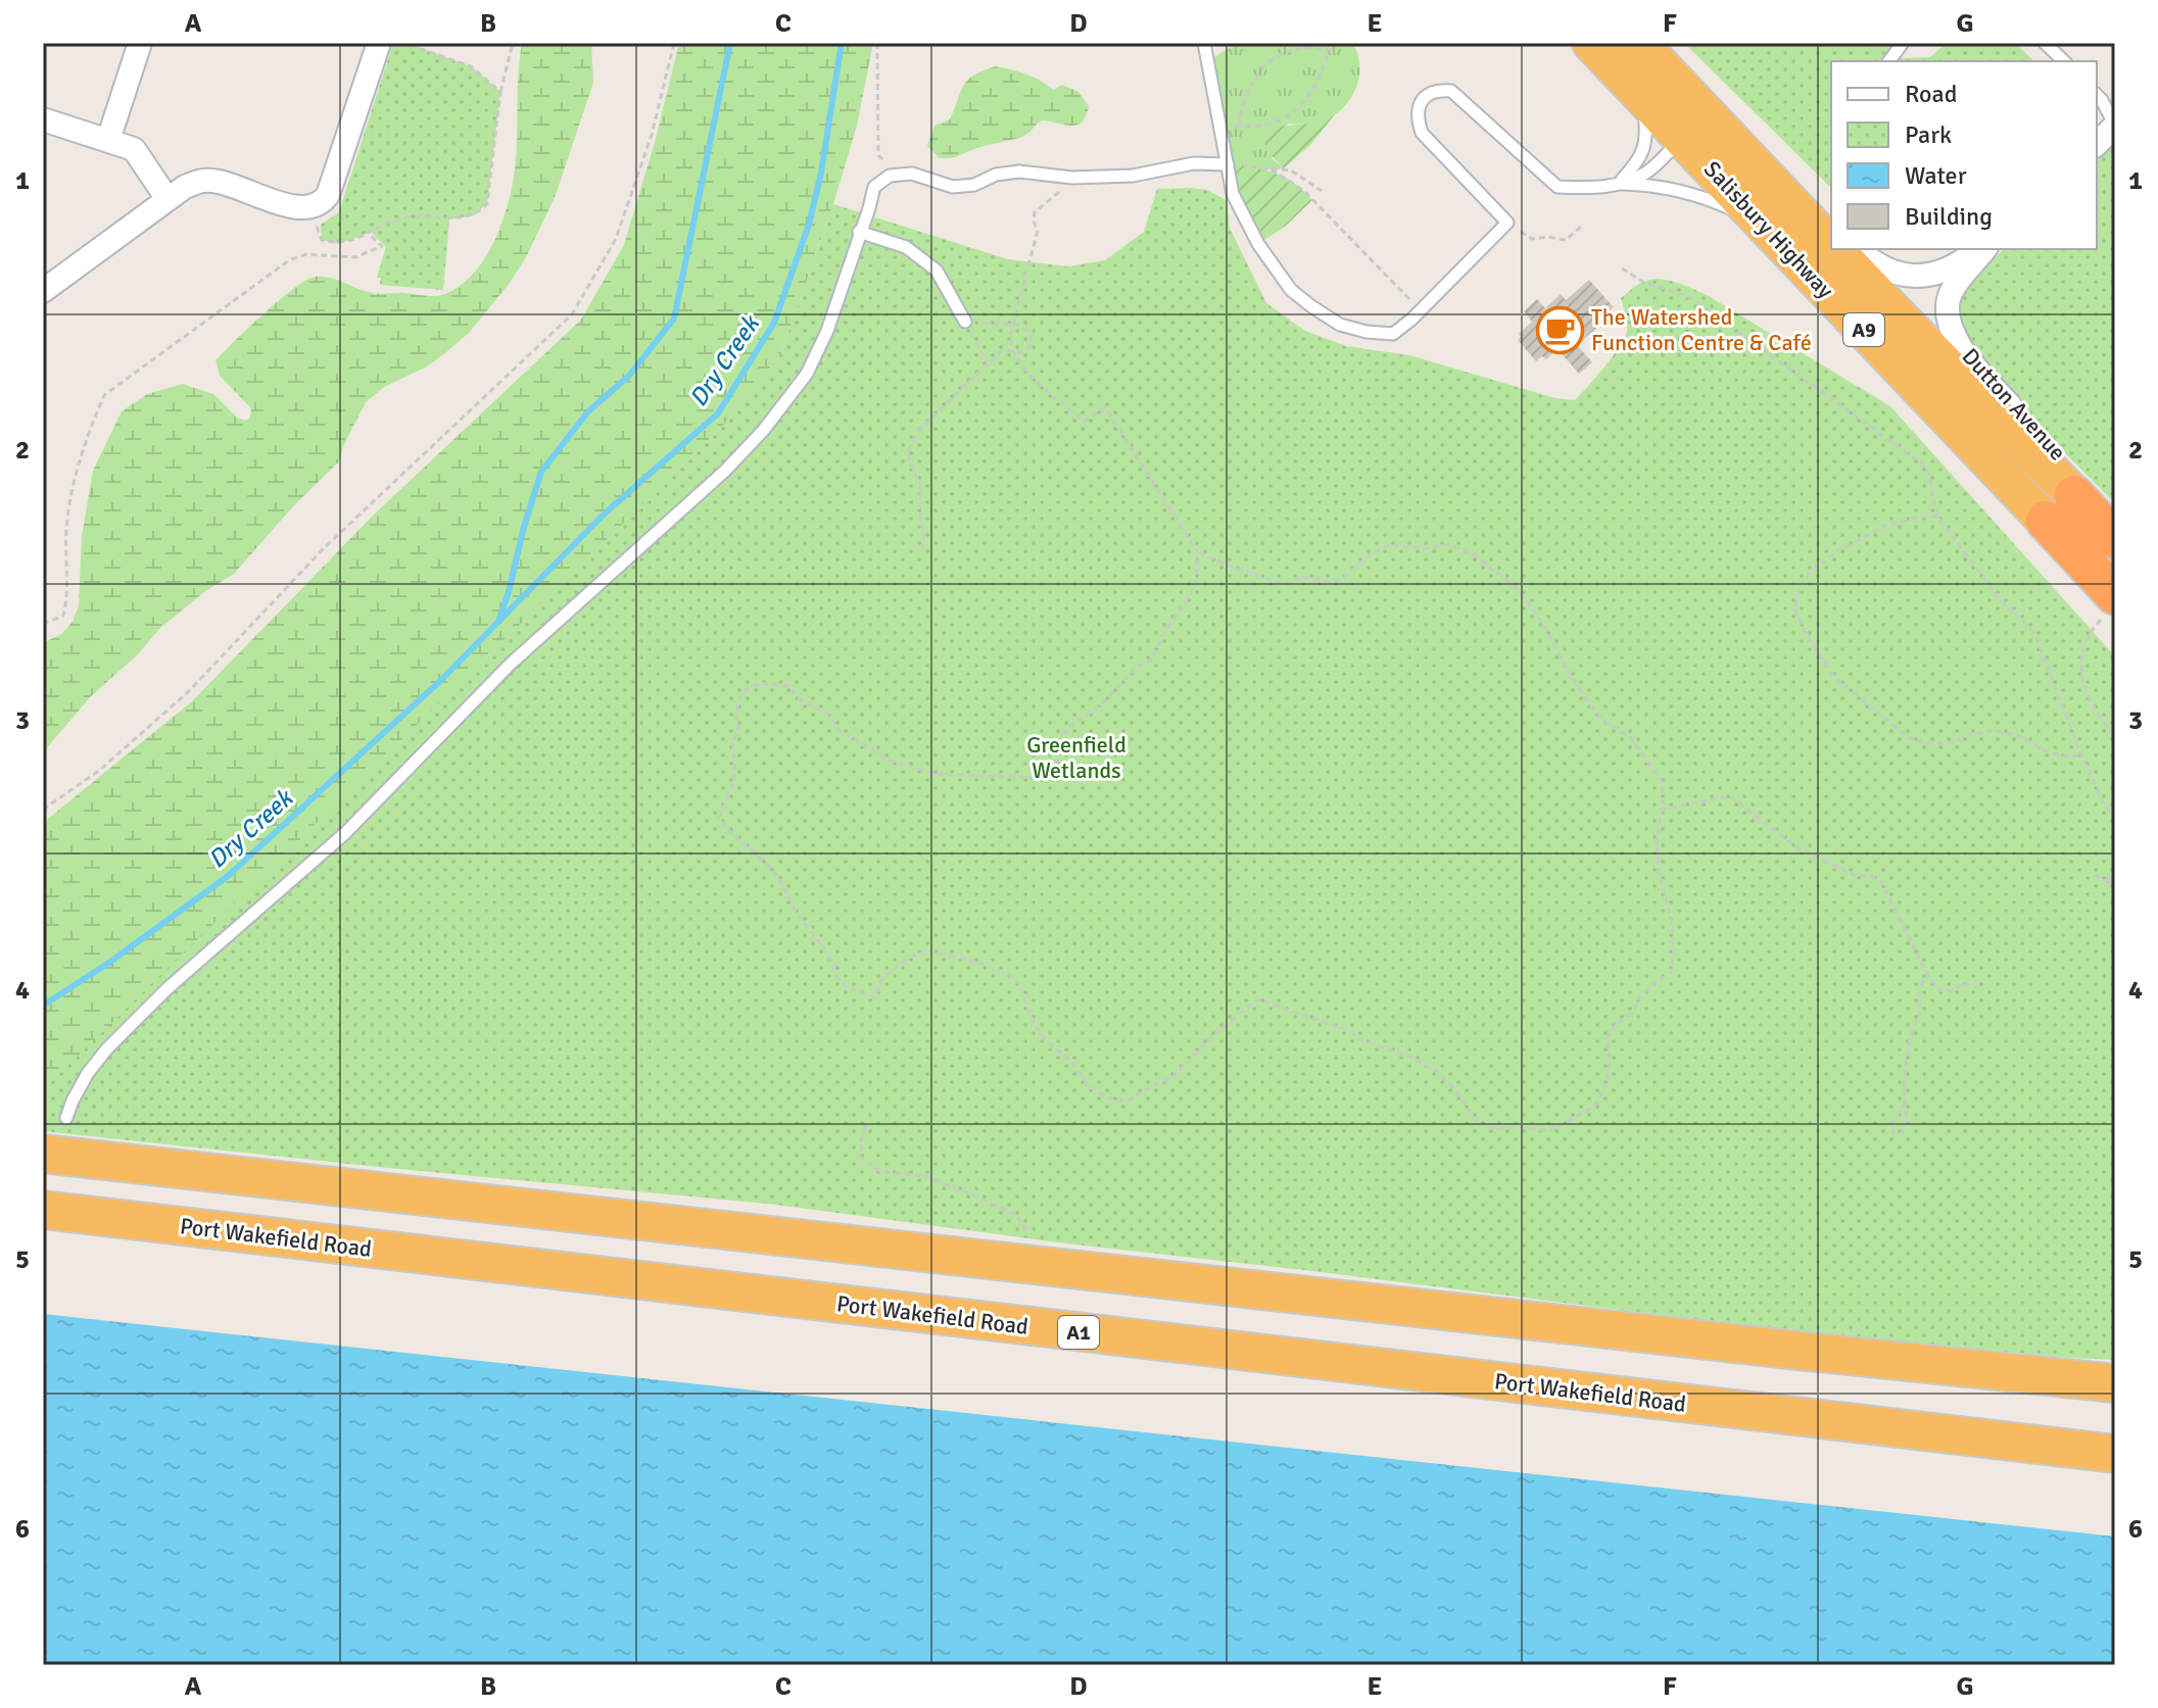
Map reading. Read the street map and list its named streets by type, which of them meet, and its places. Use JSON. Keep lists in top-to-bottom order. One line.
{"streets":{"highway":["Salisbury Highway","A9","Port Wakefield Road","A1"],"street":["Dutton Avenue"]},"water":["Dry Creek"],"parks":["Greenfield Wetlands"],"places":{"cafe":["The Watershed Function Centre & Café"]},"legend":["Road","Park","Water","Building"],"grid":{"columns":["A","B","C","D","E","F","G"],"rows":["1","2","3","4","5","6"]}}
